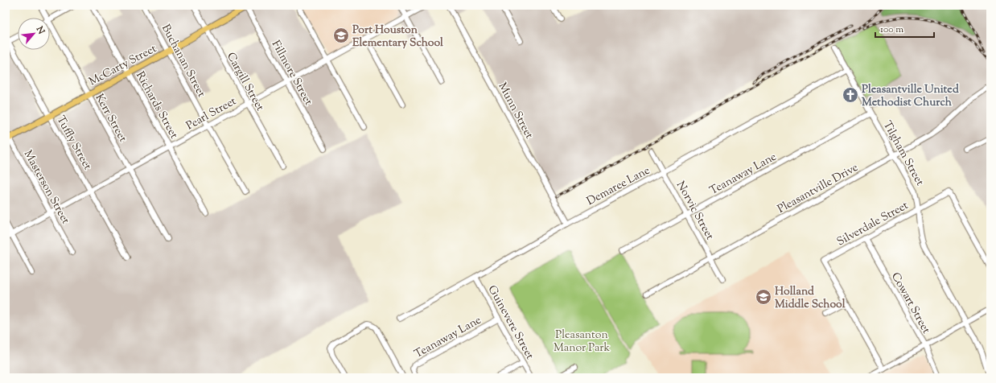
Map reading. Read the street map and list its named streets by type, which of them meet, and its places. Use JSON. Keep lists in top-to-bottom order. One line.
{"streets":{"main road":["McCarty Street"],"street":["Buchanan Street","Fillmore Street","Cargill Street","Richards Street","Munn Street","Pearl Street","Kerr Street","Tuffly Street","Tilgham Street","Teanaway Lane","Demaree Lane","Masterson Street","Pleasantville Drive","Norvic Street","Silverdale Street","Cowart Street","Guinevere Street"]},"crossings":[["Buchanan Street","McCarty Street"],["Buchanan Street","Pearl Street"],["McCarty Street","Fillmore Street"],["McCarty Street","Cargill Street"],["McCarty Street","Richards Street"],["McCarty Street","Kerr Street"],["McCarty Street","Tuffly Street"],["McCarty Street","Masterson Street"],["Fillmore Street","Pearl Street"],["Cargill Street","Pearl Street"],["Richards Street","Pearl Street"],["Munn Street","Demaree Lane"],["Pearl Street","Kerr Street"],["Pearl Street","Tuffly Street"],["Pearl Street","Masterson Street"],["Tilgham Street","Teanaway Lane"],["Tilgham Street","Demaree Lane"],["Tilgham Street","Pleasantville Drive"],["Tilgham Street","Silverdale Street"],["Teanaway Lane","Norvic Street"],["Teanaway Lane","Guinevere Street"],["Demaree Lane","Norvic Street"],["Demaree Lane","Guinevere Street"],["Pleasantville Drive","Norvic Street"],["Silverdale Street","Cowart Street"]],"parks":["Pleasanton Manor Park"],"places":{"school or university":["Port Houston Elementary School","Holland Middle School"],"church":["Pleasantville United Methodist Church"]},"scale_bar":"100 m","north":"top right"}
